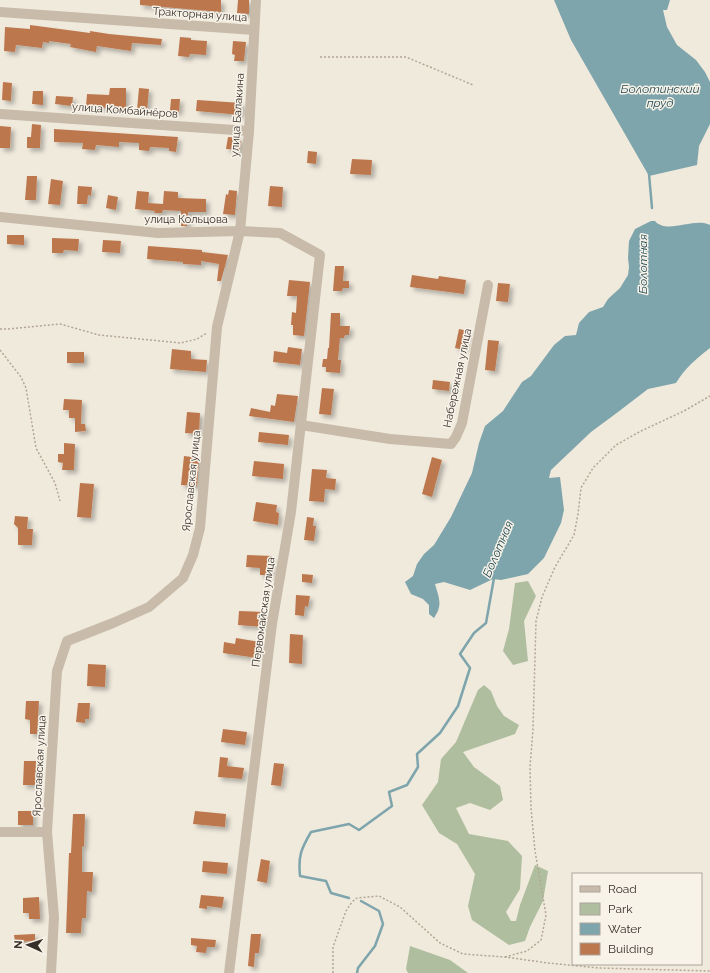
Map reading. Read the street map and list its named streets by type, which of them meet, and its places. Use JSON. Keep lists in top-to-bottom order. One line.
{"streets":{"street":["Тракторная улица","улица Комбайнёров","улица Балакина","улица Кольцова","Набережная улица","Ярославская улица","Первомайская улица"]},"crossings":[["Тракторная улица","улица Балакина"],["улица Комбайнёров","улица Балакина"],["улица Балакина","улица Кольцова"],["улица Балакина","Ярославская улица"],["улица Кольцова","Ярославская улица"],["улица Кольцова","Первомайская улица"],["Набережная улица","Первомайская улица"]],"water":["Болотинский пруд","Болотная"],"legend":["Road","Park","Water","Building"],"north":"left"}
